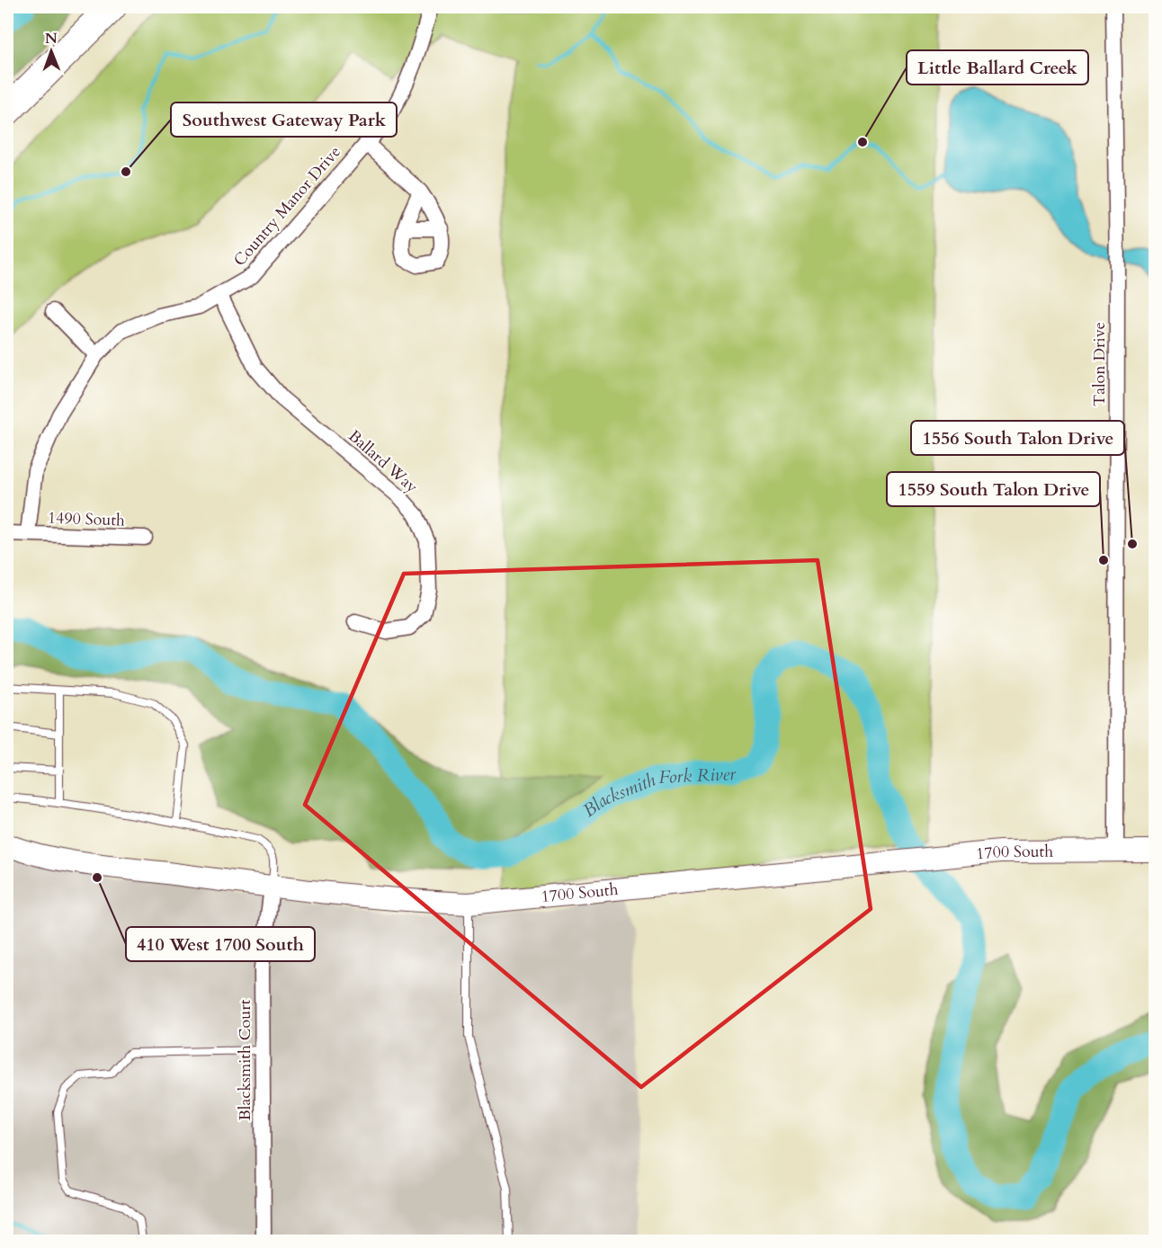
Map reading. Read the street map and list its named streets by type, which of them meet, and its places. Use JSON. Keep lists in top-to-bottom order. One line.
{"streets":{"street":["Country Manor Drive","Talon Drive","Ballard Way","1490 South","1700 South","Blacksmith Court"]},"crossings":[["Country Manor Drive","Ballard Way"],["Country Manor Drive","1490 South"],["Talon Drive","1700 South"],["1700 South","Blacksmith Court"]],"water":["Blacksmith Fork River"],"places":["Little Ballard Creek","Southwest Gateway Park","1556 South Talon Drive","1559 South Talon Drive","410 West 1700 South"],"north":"top"}
